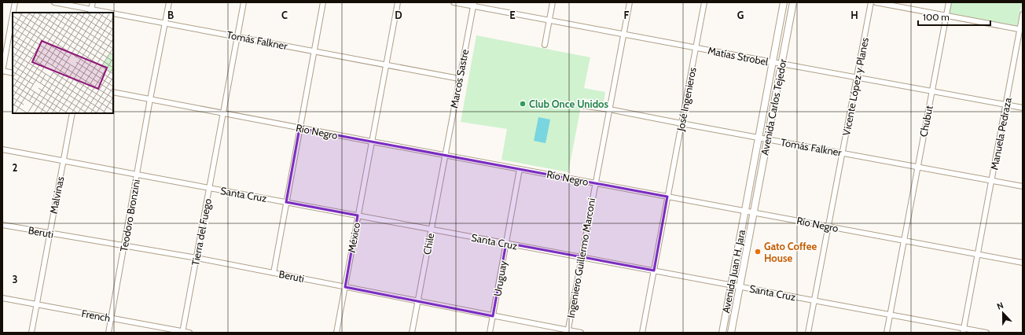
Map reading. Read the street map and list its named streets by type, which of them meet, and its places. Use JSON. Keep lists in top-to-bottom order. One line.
{"streets":{"main road":["Avenida Carlos Tejedor","Avenida Juan H. Jara"],"street":["Tomás Falkner","Matías Strobel","Marcos Sastre","Vicente López y Planes","José Ingenieros","Chubut","Río Negro","Manuela Pedraza","Santa Cruz","Malvinas","Teodoro Bronzini","Beruti","Tierra del Fuego","México","Chile","Ingeniero Guillermo Marconi","Uruguay","French"]},"crossings":[["Tomás Falkner","Marcos Sastre"],["Tomás Falkner","Vicente López y Planes"],["Tomás Falkner","José Ingenieros"],["Tomás Falkner","Avenida Carlos Tejedor"],["Tomás Falkner","Chubut"],["Tomás Falkner","Manuela Pedraza"],["Tomás Falkner","Teodoro Bronzini"],["Tomás Falkner","Tierra del Fuego"],["Tomás Falkner","México"],["Tomás Falkner","Ingeniero Guillermo Marconi"],["Matías Strobel","Marcos Sastre"],["Matías Strobel","Vicente López y Planes"],["Matías Strobel","José Ingenieros"],["Matías Strobel","Avenida Carlos Tejedor"],["Matías Strobel","Chubut"],["Matías Strobel","Manuela Pedraza"],["Matías Strobel","Ingeniero Guillermo Marconi"],["Marcos Sastre","Río Negro"],["Marcos Sastre","Chile"],["Vicente López y Planes","Río Negro"],["Vicente López y Planes","Santa Cruz"],["José Ingenieros","Río Negro"],["José Ingenieros","Santa Cruz"],["Avenida Carlos Tejedor","Río Negro"],["Avenida Carlos Tejedor","Avenida Juan H. Jara"],["Chubut","Río Negro"],["Chubut","Santa Cruz"],["Río Negro","Manuela Pedraza"],["Río Negro","Teodoro Bronzini"],["Río Negro","Tierra del Fuego"],["Río Negro","México"],["Río Negro","Chile"],["Río Negro","Ingeniero Guillermo Marconi"],["Río Negro","Avenida Juan H. Jara"],["Río Negro","Uruguay"],["Manuela Pedraza","Santa Cruz"],["Santa Cruz","Malvinas"],["Santa Cruz","Teodoro Bronzini"],["Santa Cruz","Tierra del Fuego"],["Santa Cruz","México"],["Santa Cruz","Chile"],["Santa Cruz","Ingeniero Guillermo Marconi"],["Santa Cruz","Avenida Juan H. Jara"],["Santa Cruz","Uruguay"],["Malvinas","Beruti"],["Malvinas","French"],["Teodoro Bronzini","Beruti"],["Teodoro Bronzini","French"],["Beruti","Tierra del Fuego"],["Beruti","México"],["Beruti","Chile"],["Beruti","Ingeniero Guillermo Marconi"],["Beruti","Uruguay"],["Tierra del Fuego","French"]],"places":["Club Once Unidos","Gato Coffee House"],"scale_bar":"100 m","north":"top","grid":{"columns":["B","C","D","E","F","G","H"],"rows":["2","3"]}}
